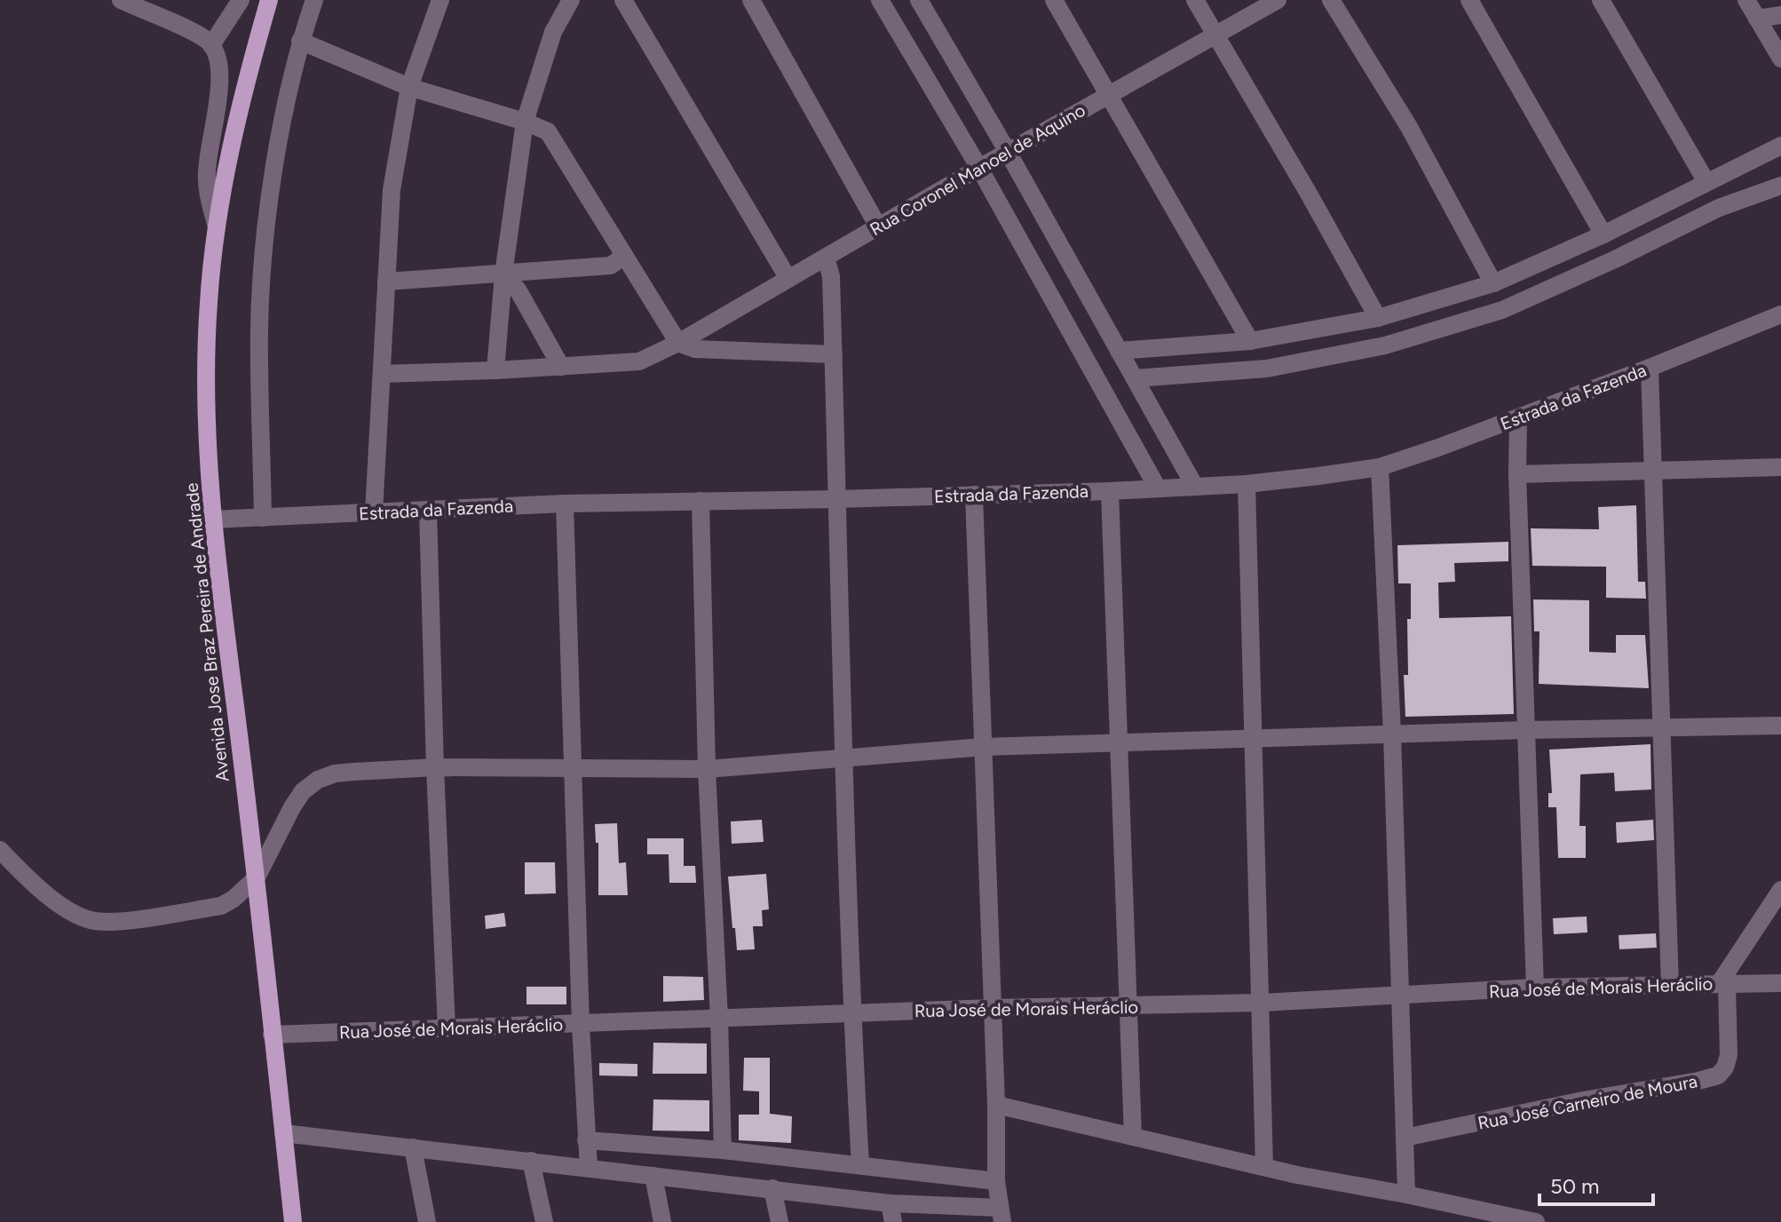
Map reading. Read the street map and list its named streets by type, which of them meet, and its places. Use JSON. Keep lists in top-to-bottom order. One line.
{"streets":{"main road":["Avenida Jose Braz Pereira de Andrade"],"street":["Rua Coronel Manoel de Aquino","Estrada da Fazenda","Rua José de Morais Heráclio","Rua José Carneiro de Moura"]},"crossings":[["Estrada da Fazenda","Avenida Jose Braz Pereira de Andrade"],["Avenida Jose Braz Pereira de Andrade","Rua José de Morais Heráclio"],["Rua José de Morais Heráclio","Rua José Carneiro de Moura"]],"scale_bar":"50 m"}
